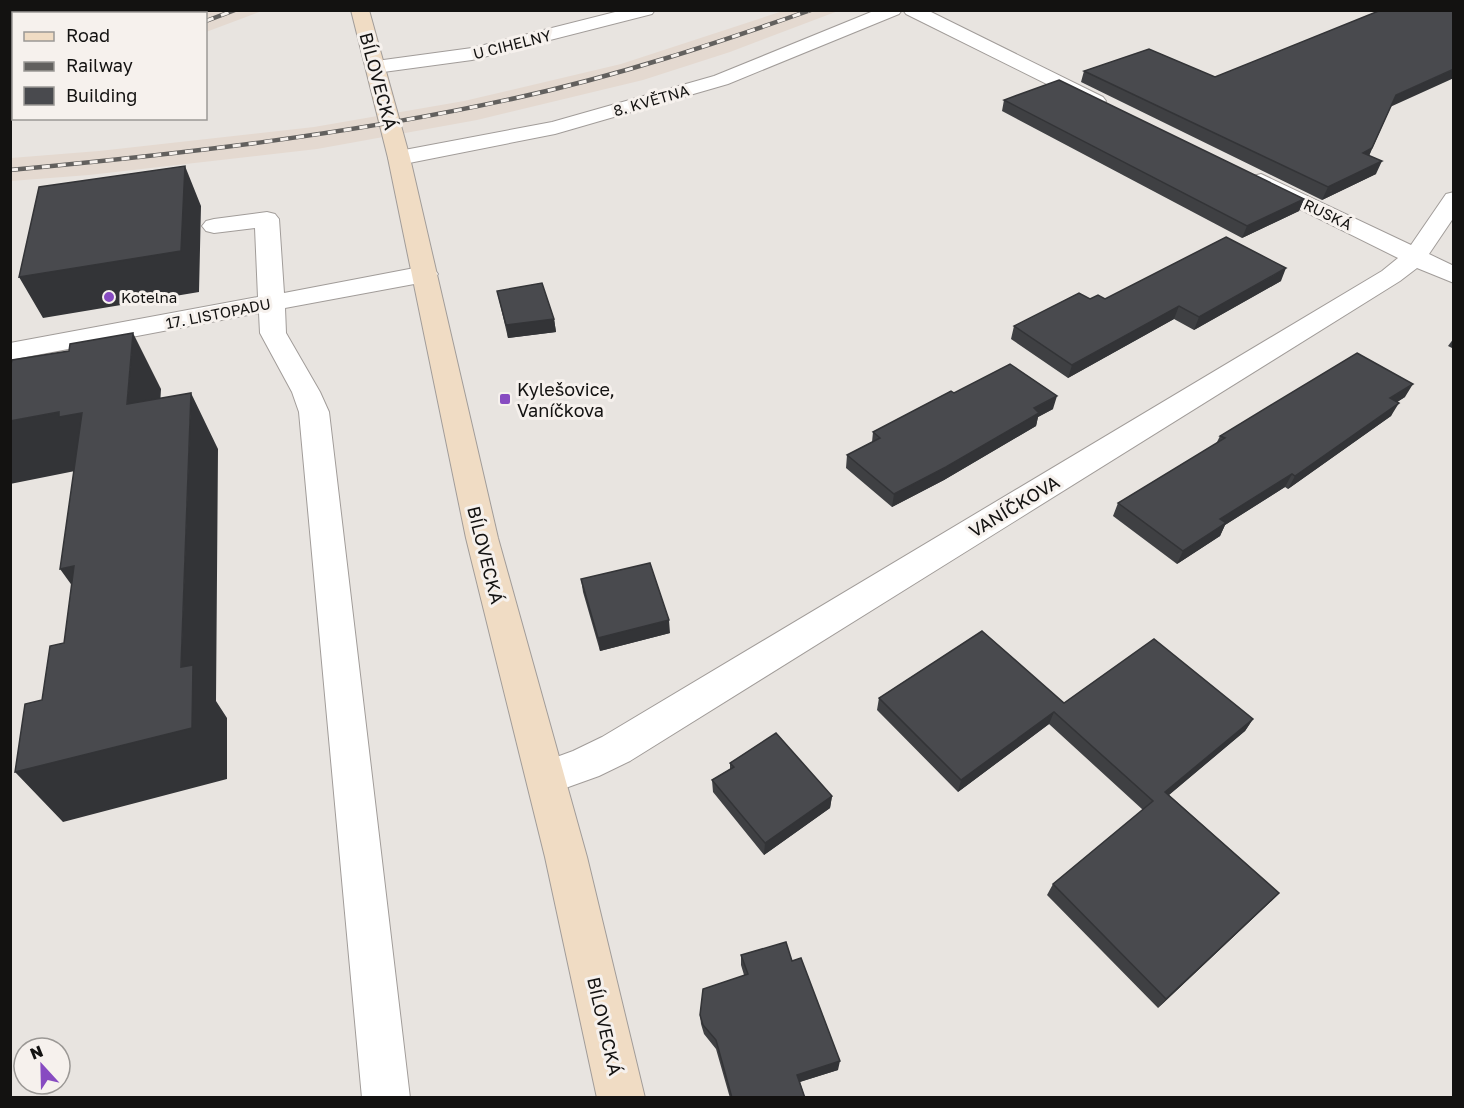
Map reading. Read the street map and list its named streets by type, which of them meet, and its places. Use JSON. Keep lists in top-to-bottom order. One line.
{"streets":{"main road":["BÍLOVECKÁ"],"street":["U CIHELNY","8. KVĚTNA","RUSKÁ","17. LISTOPADU","VANÍČKOVA"]},"crossings":[["U CIHELNY","BÍLOVECKÁ"],["BÍLOVECKÁ","8. KVĚTNA"],["BÍLOVECKÁ","17. LISTOPADU"],["BÍLOVECKÁ","VANÍČKOVA"],["RUSKÁ","VANÍČKOVA"]],"places":{"other":["Kotelna"],"transit":["Kylešovice, Vaníčkova"]},"legend":["Road","Railway","Building"],"north":"top"}
